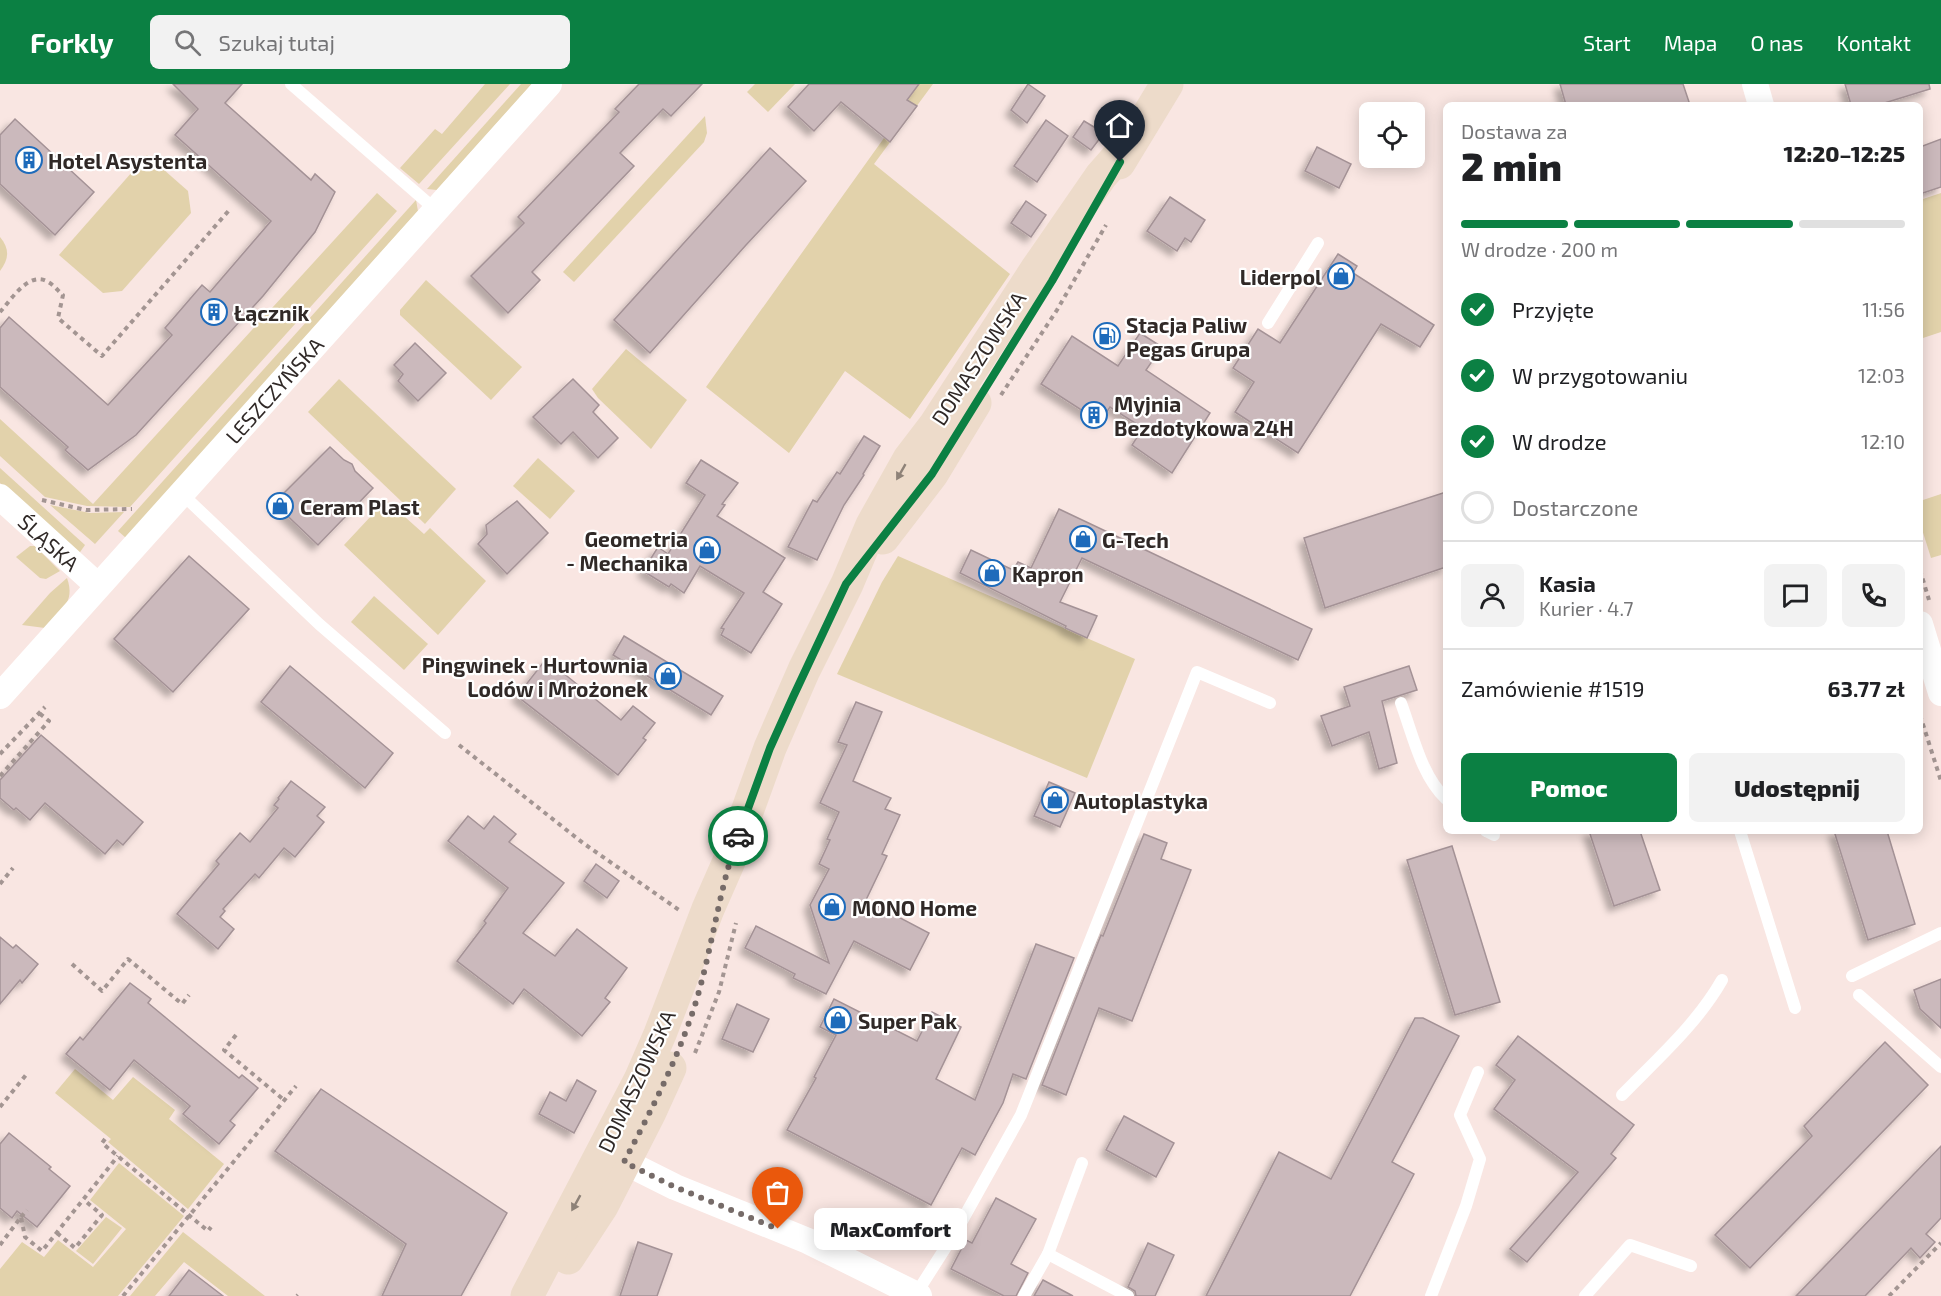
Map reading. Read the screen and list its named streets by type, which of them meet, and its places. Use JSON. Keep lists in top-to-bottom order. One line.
{"streets":{"street":["DOMASZOWSKA","LESZCZYŃSKA","ŚLĄSKA"]},"crossings":[["LESZCZYŃSKA","ŚLĄSKA"]],"places":{"building":["Hotel Asystenta","Łącznik","Myjnia Bezdotykowa 24H"],"shop":["Liderpol","Ceram Plast","G-Tech","Geometria - Mechanika","Kapron","Pingwinek - Hurtownia Lodów i Mrożonek","Autoplastyka","MONO Home","Super Pak"],"fuel station":["Stacja Paliw Pegas Grupa"],"other":["MaxComfort"]},"page":{"header":"Forkly","search":"Szukaj tutaj","nav":["Start","Mapa","O nas","Kontakt"],"heading":["2 min","Dostawa za","12:20–12:25"],"panel":["Kasia","Kurier · 4.7","Zamówienie #1519","63.77 zł"],"bar":"W drodze · 200 m","list":[["Przyjęte","11:56"],["W przygotowaniu","12:03"],["W drodze","12:10"],"Dostarczone"],"buttons":["Pomoc","Udostępnij"],"bubble":"MaxComfort"}}
